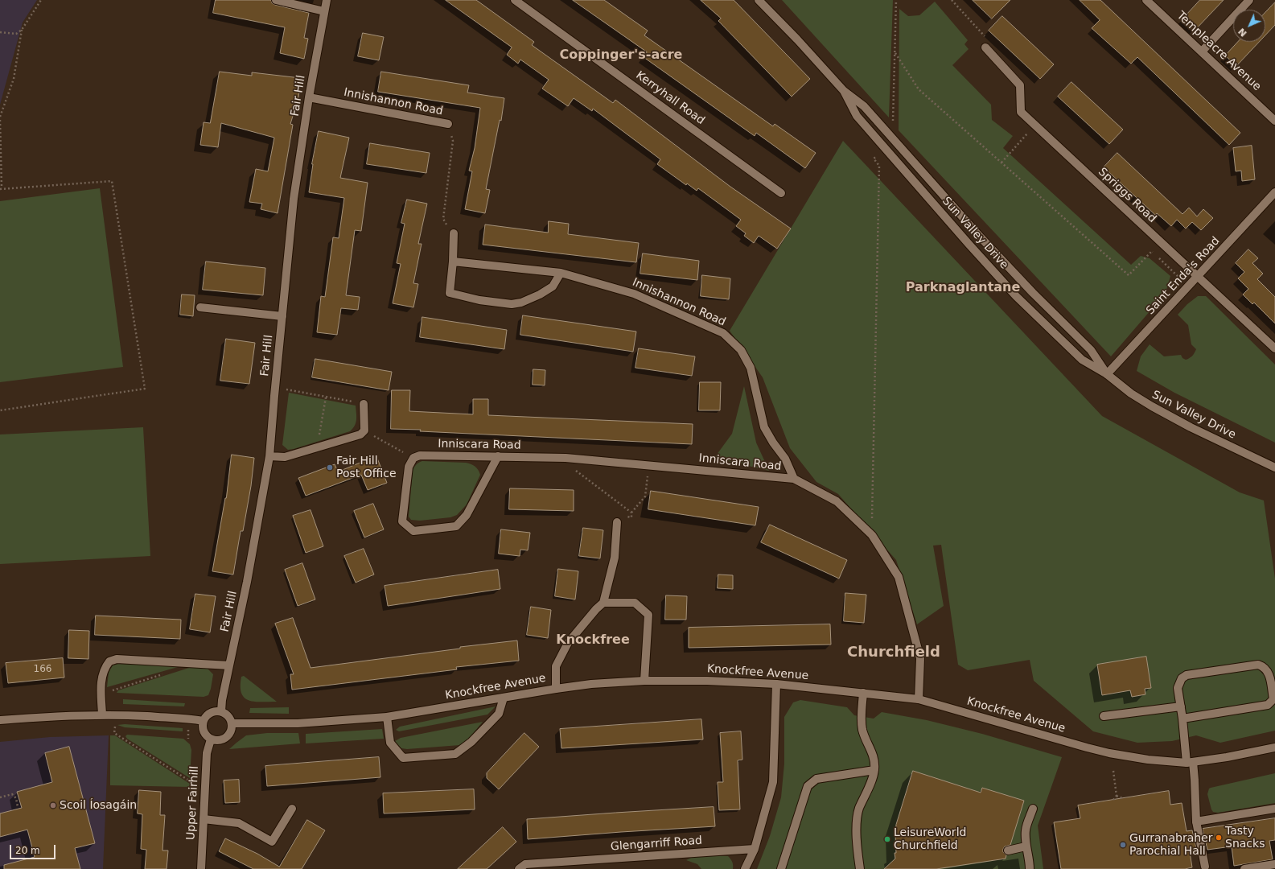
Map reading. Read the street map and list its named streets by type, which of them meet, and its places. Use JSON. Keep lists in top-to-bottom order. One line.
{"streets":{"street":["Templeacre Avenue","Fair Hill","Kerryhall Road","Innishannon Road","Spriggs Road","Sun Valley Drive","Saint Enda's Road","Inniscara Road","Knockfree Avenue","Upper Fairhill","Glengarriff Road"]},"crossings":[["Fair Hill","Innishannon Road"],["Fair Hill","Knockfree Avenue"],["Fair Hill","Upper Fairhill"],["Innishannon Road","Inniscara Road"],["Spriggs Road","Saint Enda's Road"],["Sun Valley Drive","Saint Enda's Road"],["Inniscara Road","Knockfree Avenue"],["Knockfree Avenue","Upper Fairhill"]],"districts":["Coppinger's-acre","Parknaglantane","Knockfree","Churchfield"],"places":["Fair Hill Post Office","Scoil Íosagáin","Tasty Snacks","LeisureWorld Churchfield","Gurranabraher Parochial Hall"],"house_numbers":["166"],"scale_bar":"20 m","north":"bottom left"}
